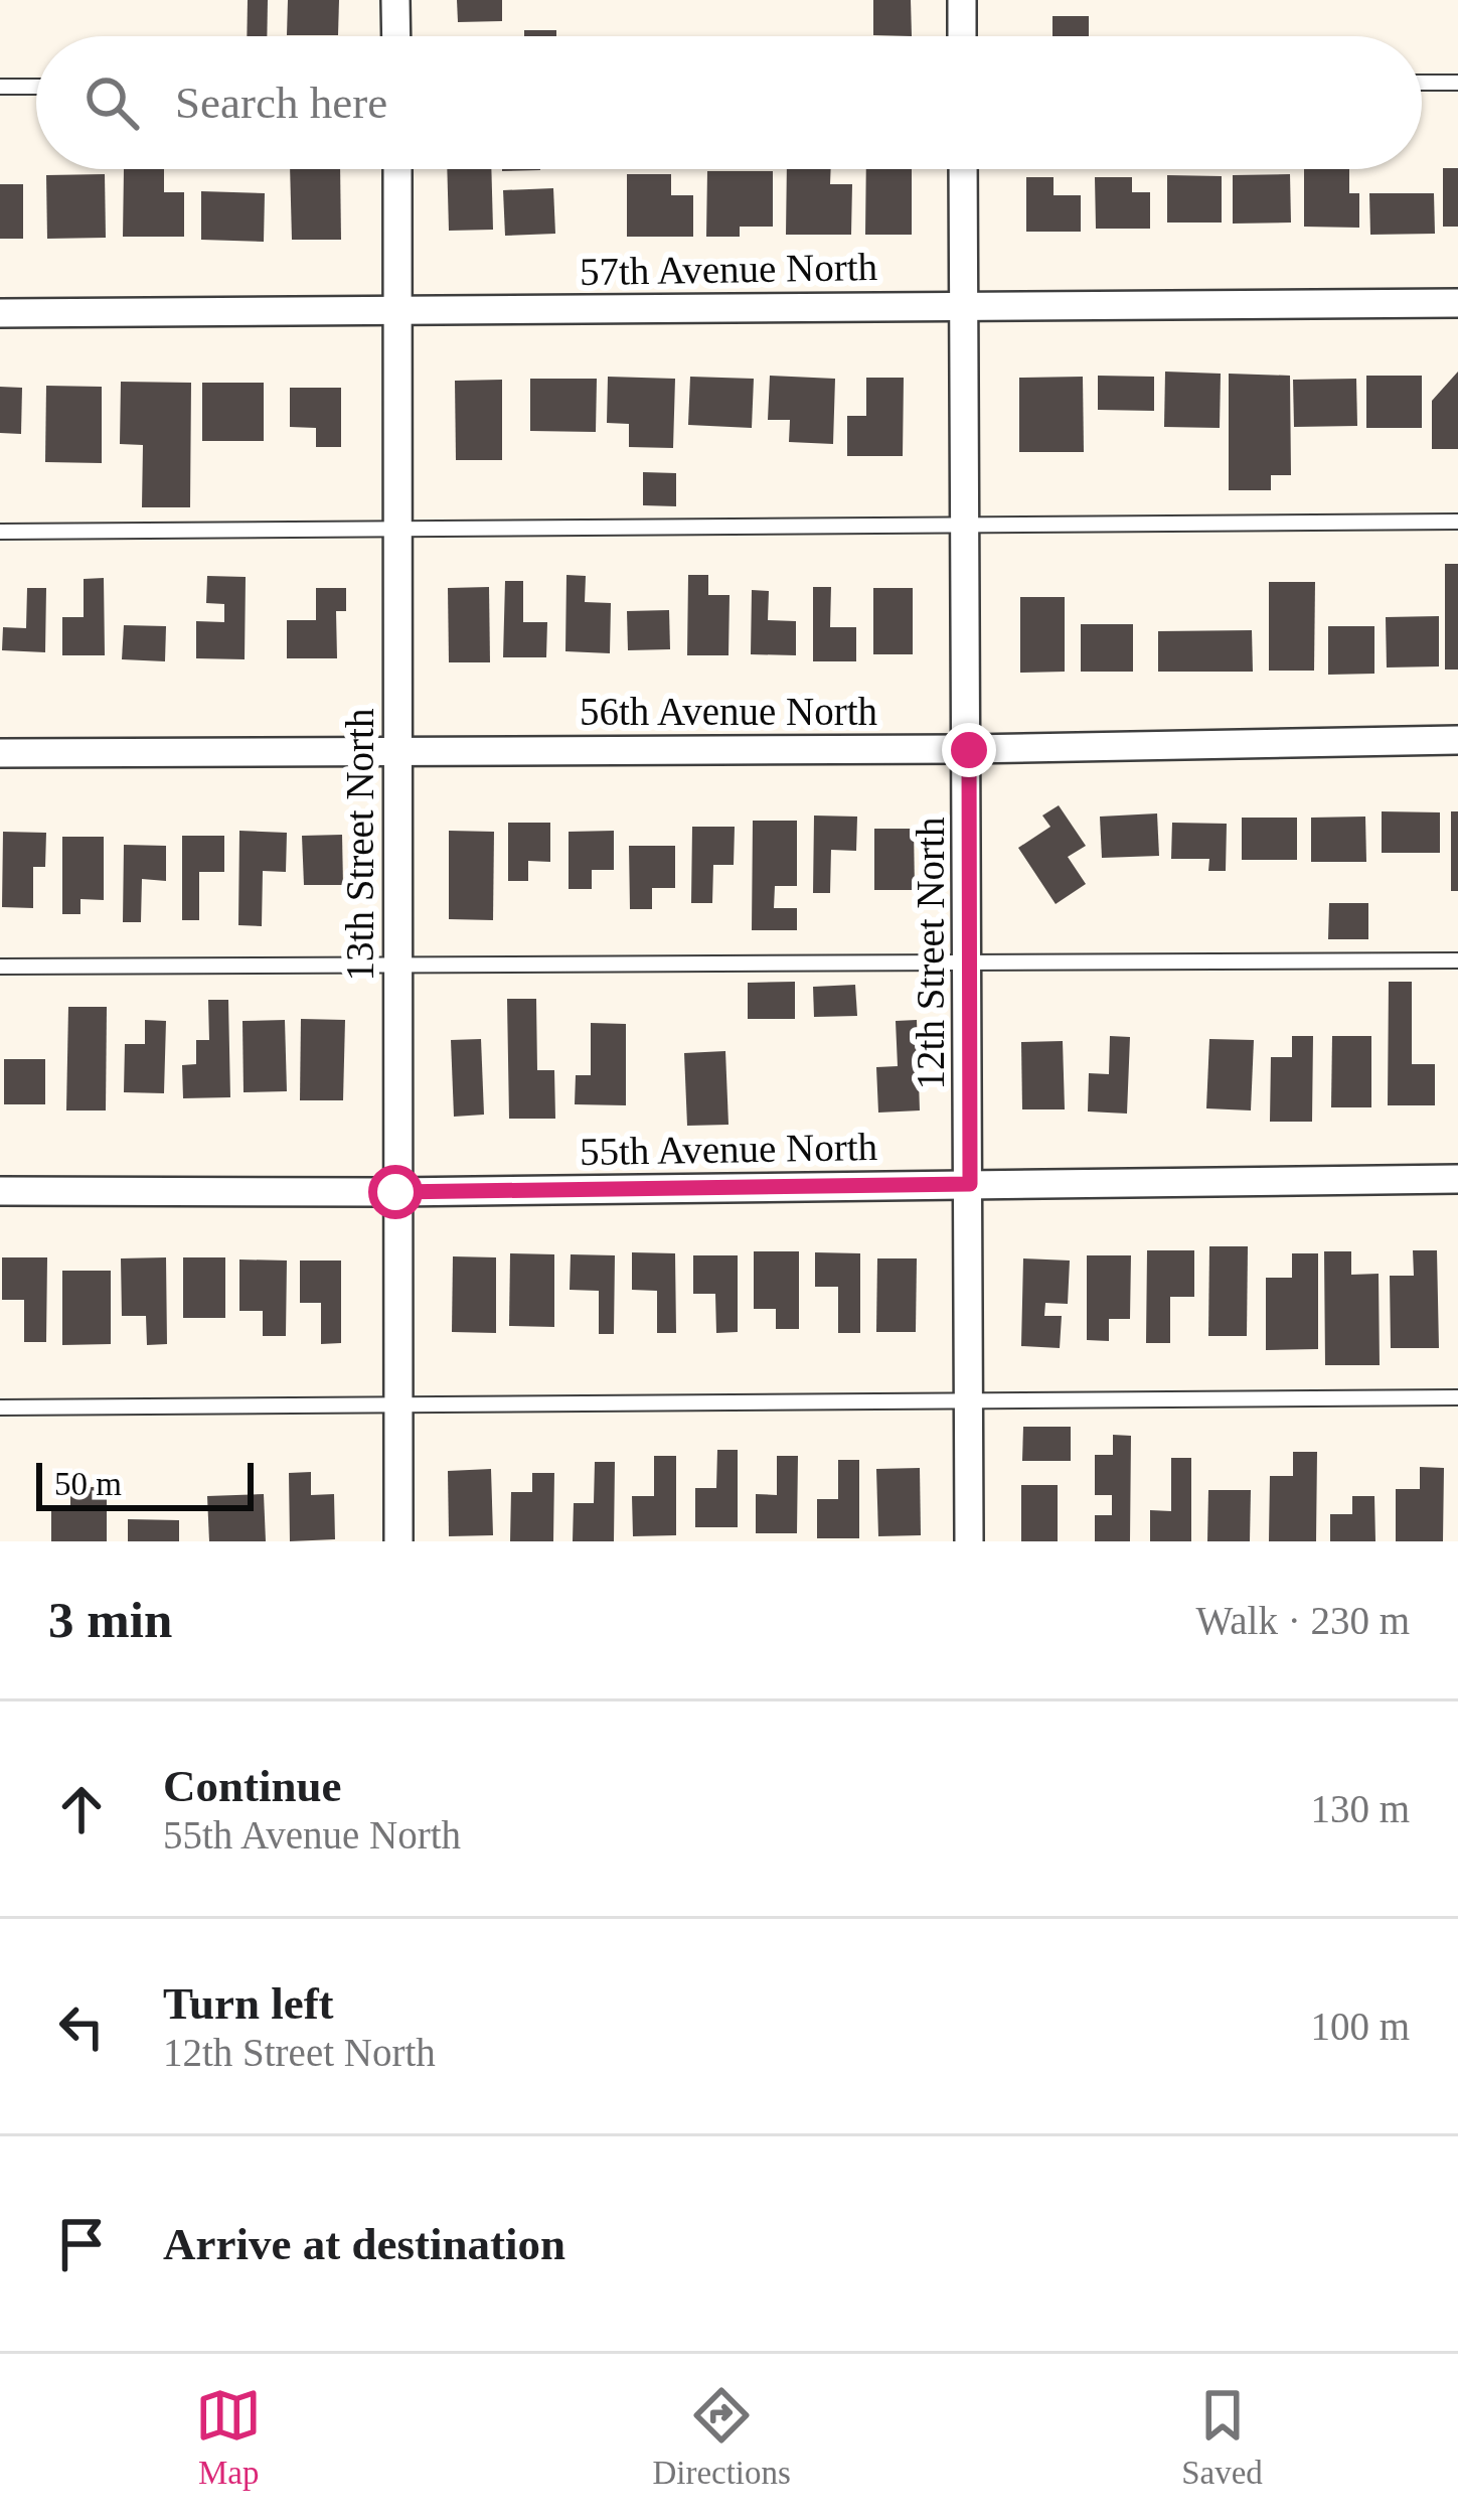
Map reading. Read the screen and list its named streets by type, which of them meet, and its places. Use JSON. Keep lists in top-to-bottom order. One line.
{"streets":{"street":["57th Avenue North","56th Avenue North","13th Street North","12th Street North","55th Avenue North"]},"crossings":[["57th Avenue North","13th Street North"],["57th Avenue North","12th Street North"],["56th Avenue North","13th Street North"],["56th Avenue North","12th Street North"],["13th Street North","55th Avenue North"],["12th Street North","55th Avenue North"]],"scale_bar":"50 m","page":{"search":"Search here","scale":"50 m","heading":["3 min","Walk · 230 m"],"list":[["Continue","55th Avenue North","130 m"],["Turn left","12th Street North","100 m"],"Arrive at destination"],"nav":["Map","Directions","Saved"]}}
